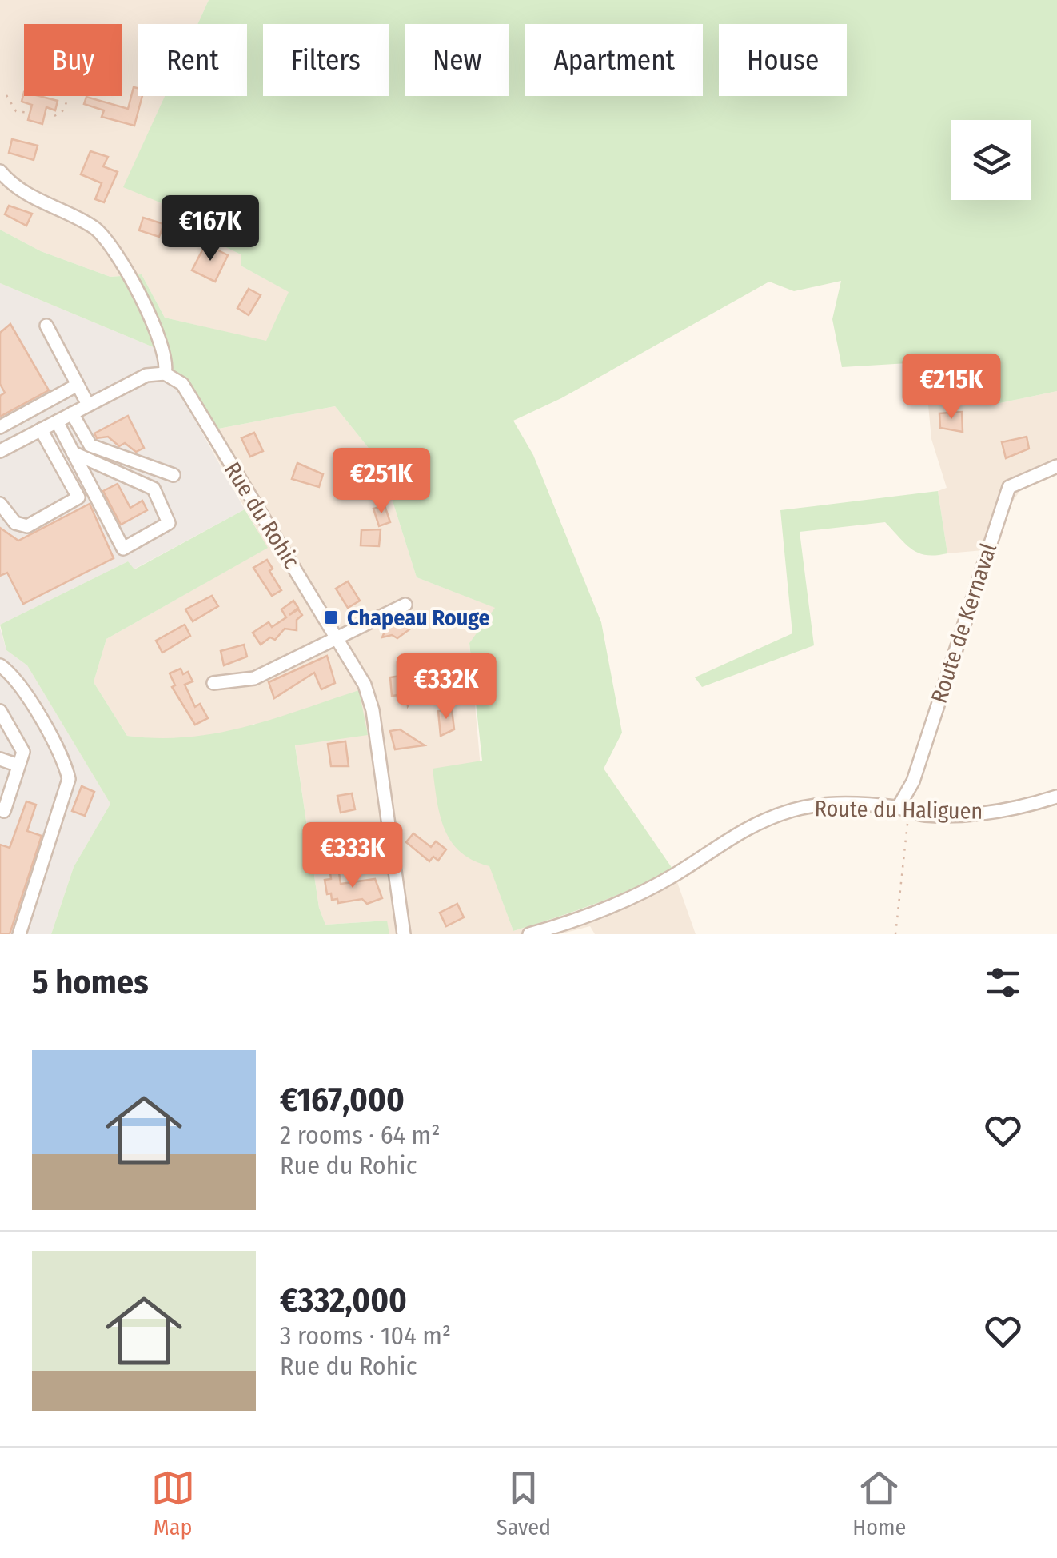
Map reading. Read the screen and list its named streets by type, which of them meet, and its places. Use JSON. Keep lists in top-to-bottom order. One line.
{"streets":{"street":["Rue du Rohic","Route de Kernaval","Route du Haliguen"]},"crossings":[["Route de Kernaval","Route du Haliguen"]],"places":{"transit":["Chapeau Rouge"]},"page":{"chip":["Buy","Rent","Filters","New","Apartment","House"],"price":["€167K","€215K","€251K","€332K","€333K"],"heading":"5 homes","list":[{"name":"€167,000","note":"2 rooms · 64 m² · Rue du Rohic"},{"name":"€332,000","note":"3 rooms · 104 m² · Rue du Rohic"}],"tabs":["Map","Saved","Home"]}}
